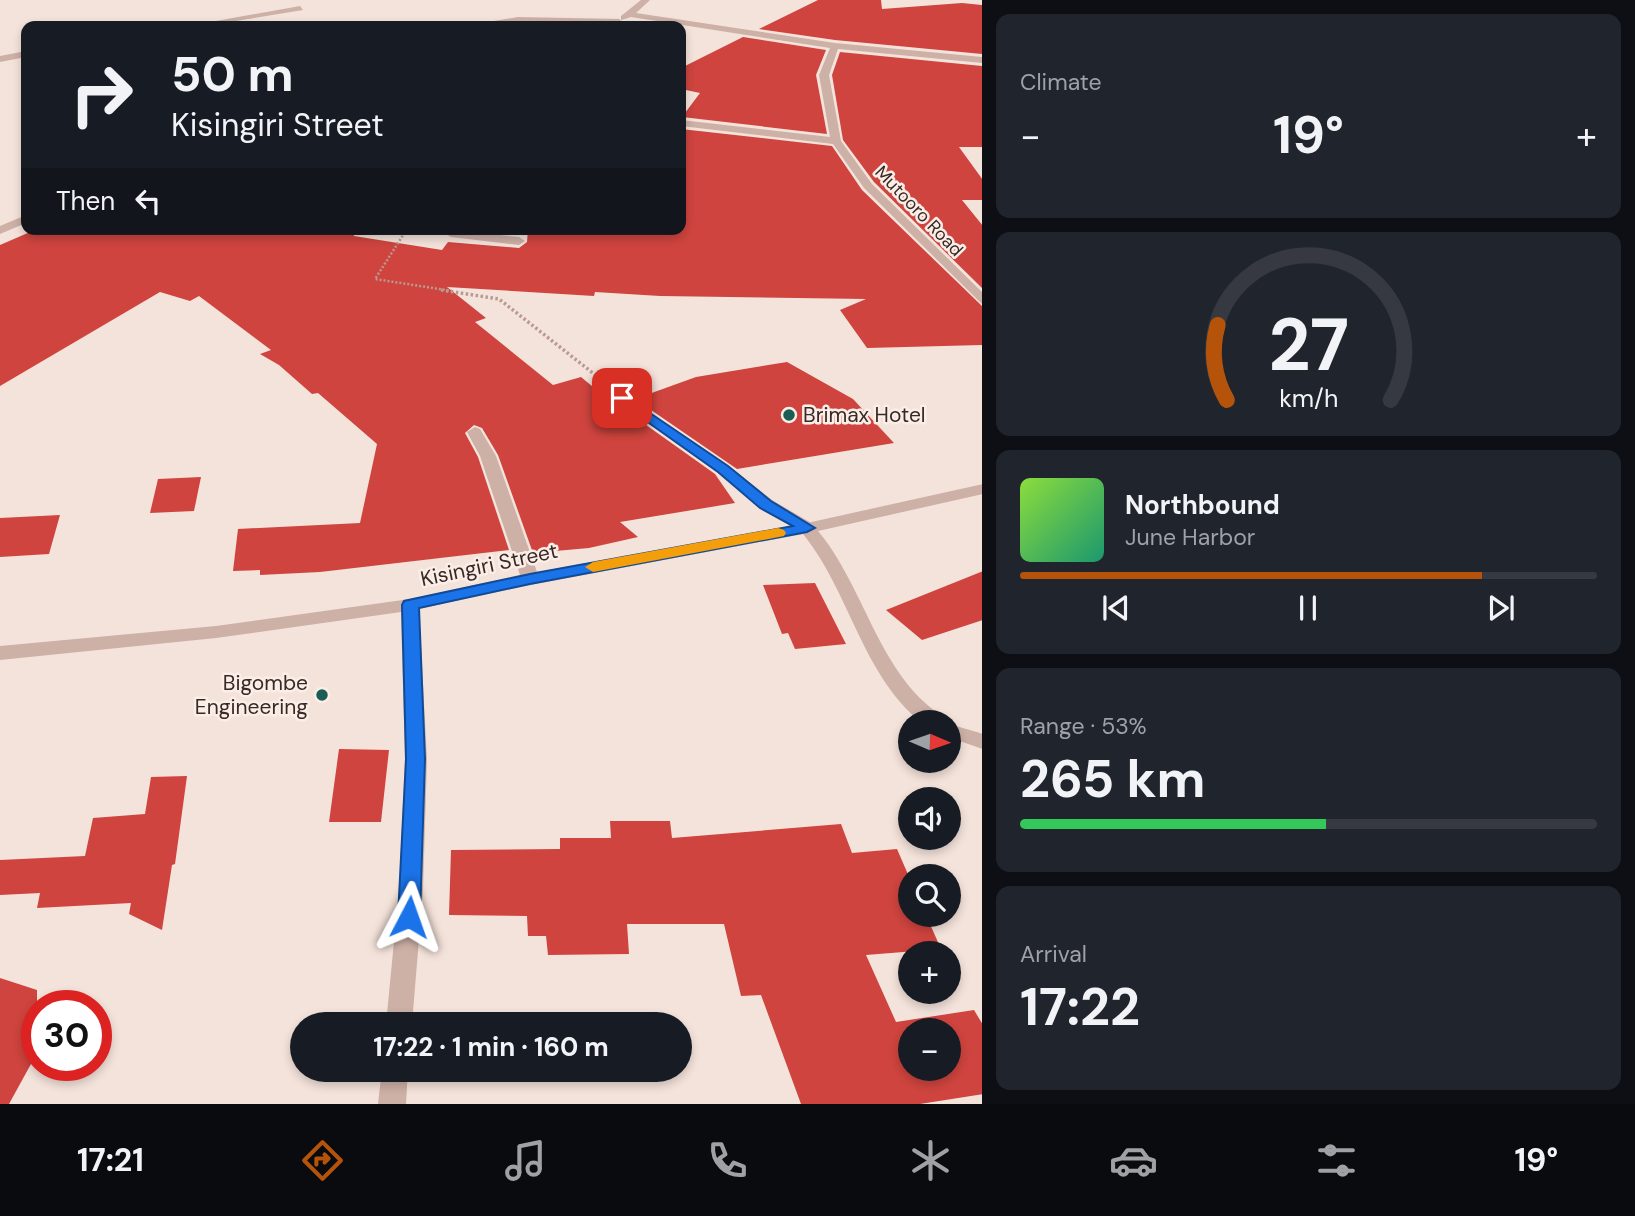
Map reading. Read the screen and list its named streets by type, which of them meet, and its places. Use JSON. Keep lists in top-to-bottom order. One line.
{"streets":{"street":["Mutooro Road","Kisingiri Street"]},"places":["Brimax Hotel","Bigombe Engineering"],"north":"right","page":{"tile":["Climate",["Range · 53%","265 km"],["Arrival","17:22"]],"turn":["50 m","Kisingiri Street"],"heat":["−","19°","+"],"then":"Then","song":["Northbound","June Harbor"],"map_buttons":["+","−"],"limit":"30","trip":"17:22 · 1 min · 160 m","tabs":["17:21","19°"],"gauge":["27","km/h"]}}
